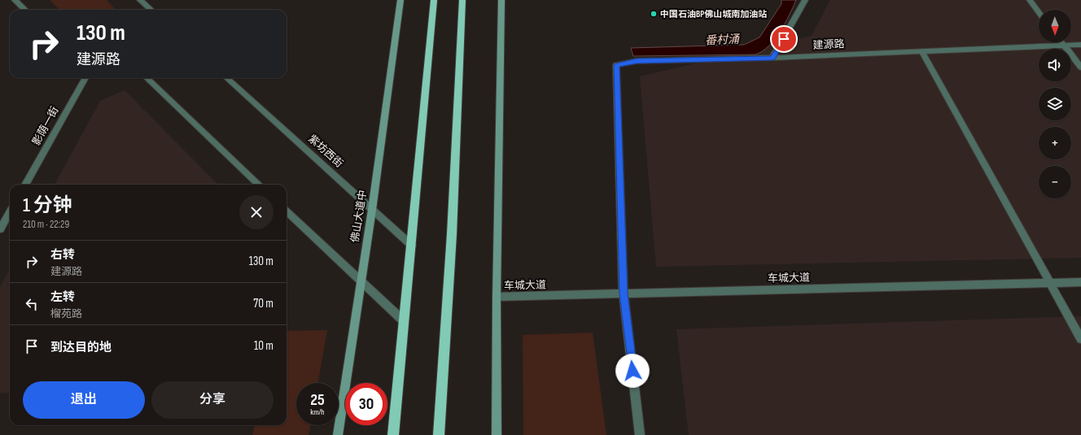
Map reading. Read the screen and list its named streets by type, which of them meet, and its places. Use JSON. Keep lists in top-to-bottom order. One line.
{"streets":{"main road":["佛山大道中"],"street":["建源路","影荫一街","紫坊西街","车城大道"]},"crossings":[["建源路","车城大道"],["紫坊西街","佛山大道中"]],"water":["番村涌"],"places":["中国石油BP佛山城南加油站"],"north":"bottom","page":{"map_buttons":["+","−"],"turn":["130 m","建源路"],"heading":["1 分钟","210 m · 22:29"],"list":[{"name":"右转","note":"建源路","value":"130 m"},{"name":"左转","note":"榴苑路","value":"70 m"},{"name":"到达目的地","value":"10 m"}],"buttons":["退出","分享"],"speed":"25 km/h","limit":"30"}}
